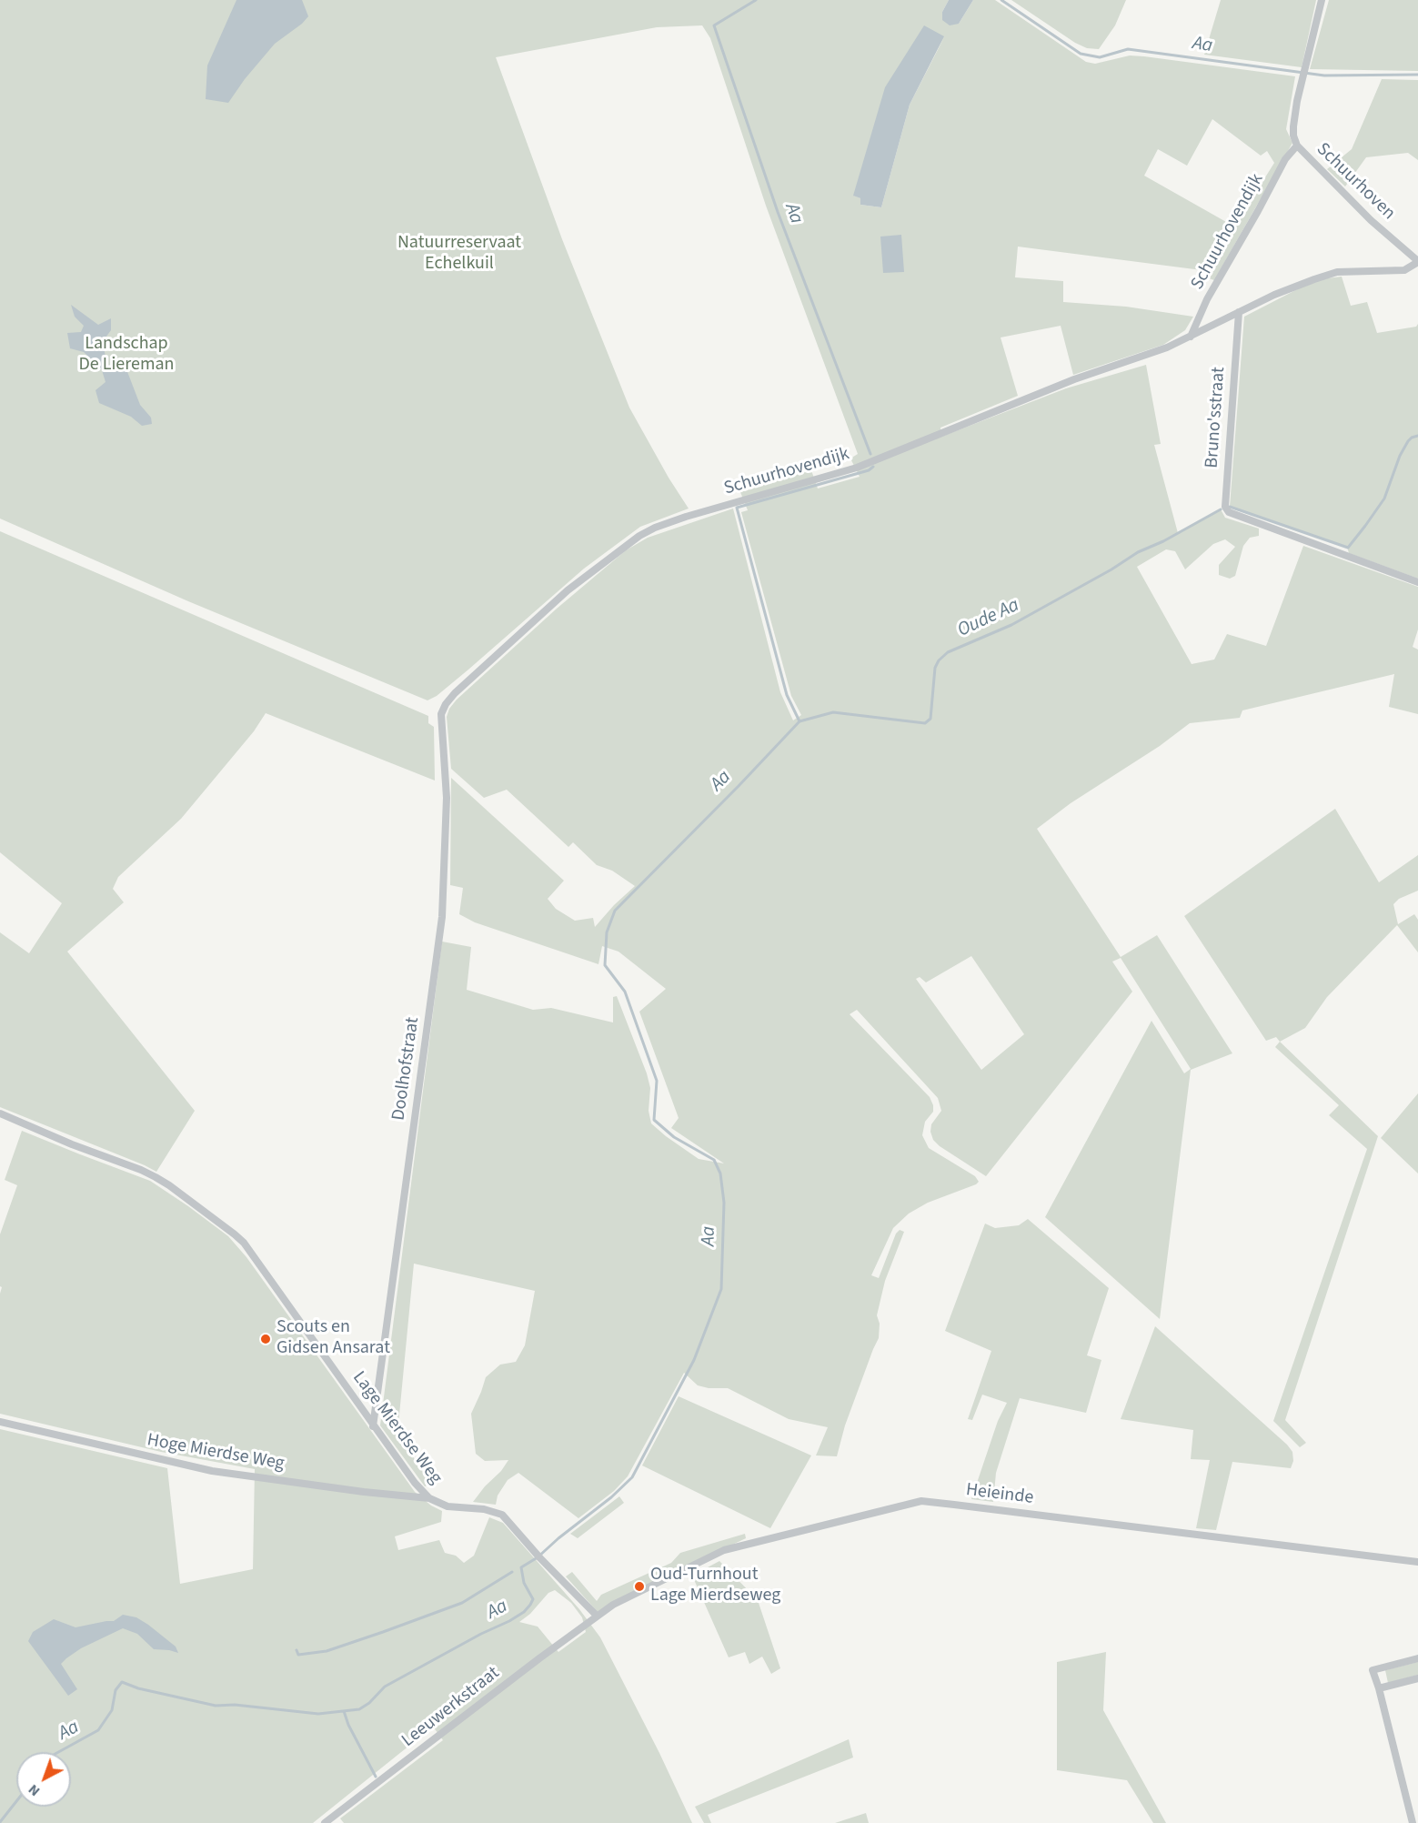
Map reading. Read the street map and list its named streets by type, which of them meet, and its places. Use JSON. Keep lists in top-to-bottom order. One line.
{"streets":{"street":["Schuurhoven","Schuurhovendijk","Bruno'sstraat","Doolhofstraat","Lage Mierdse Weg","Hoge Mierdse Weg","Heieinde","Leeuwerkstraat"]},"crossings":[["Schuurhoven","Schuurhovendijk"],["Schuurhovendijk","Bruno'sstraat"],["Schuurhovendijk","Doolhofstraat"],["Doolhofstraat","Lage Mierdse Weg"],["Lage Mierdse Weg","Hoge Mierdse Weg"],["Lage Mierdse Weg","Heieinde"],["Lage Mierdse Weg","Leeuwerkstraat"],["Heieinde","Leeuwerkstraat"]],"water":["Aa","Oude Aa"],"parks":["Natuurreservaat Echelkuil","Landschap De Liereman"],"places":["Scouts en Gidsen Ansarat","Oud-Turnhout Lage Mierdseweg"],"north":"bottom left"}
